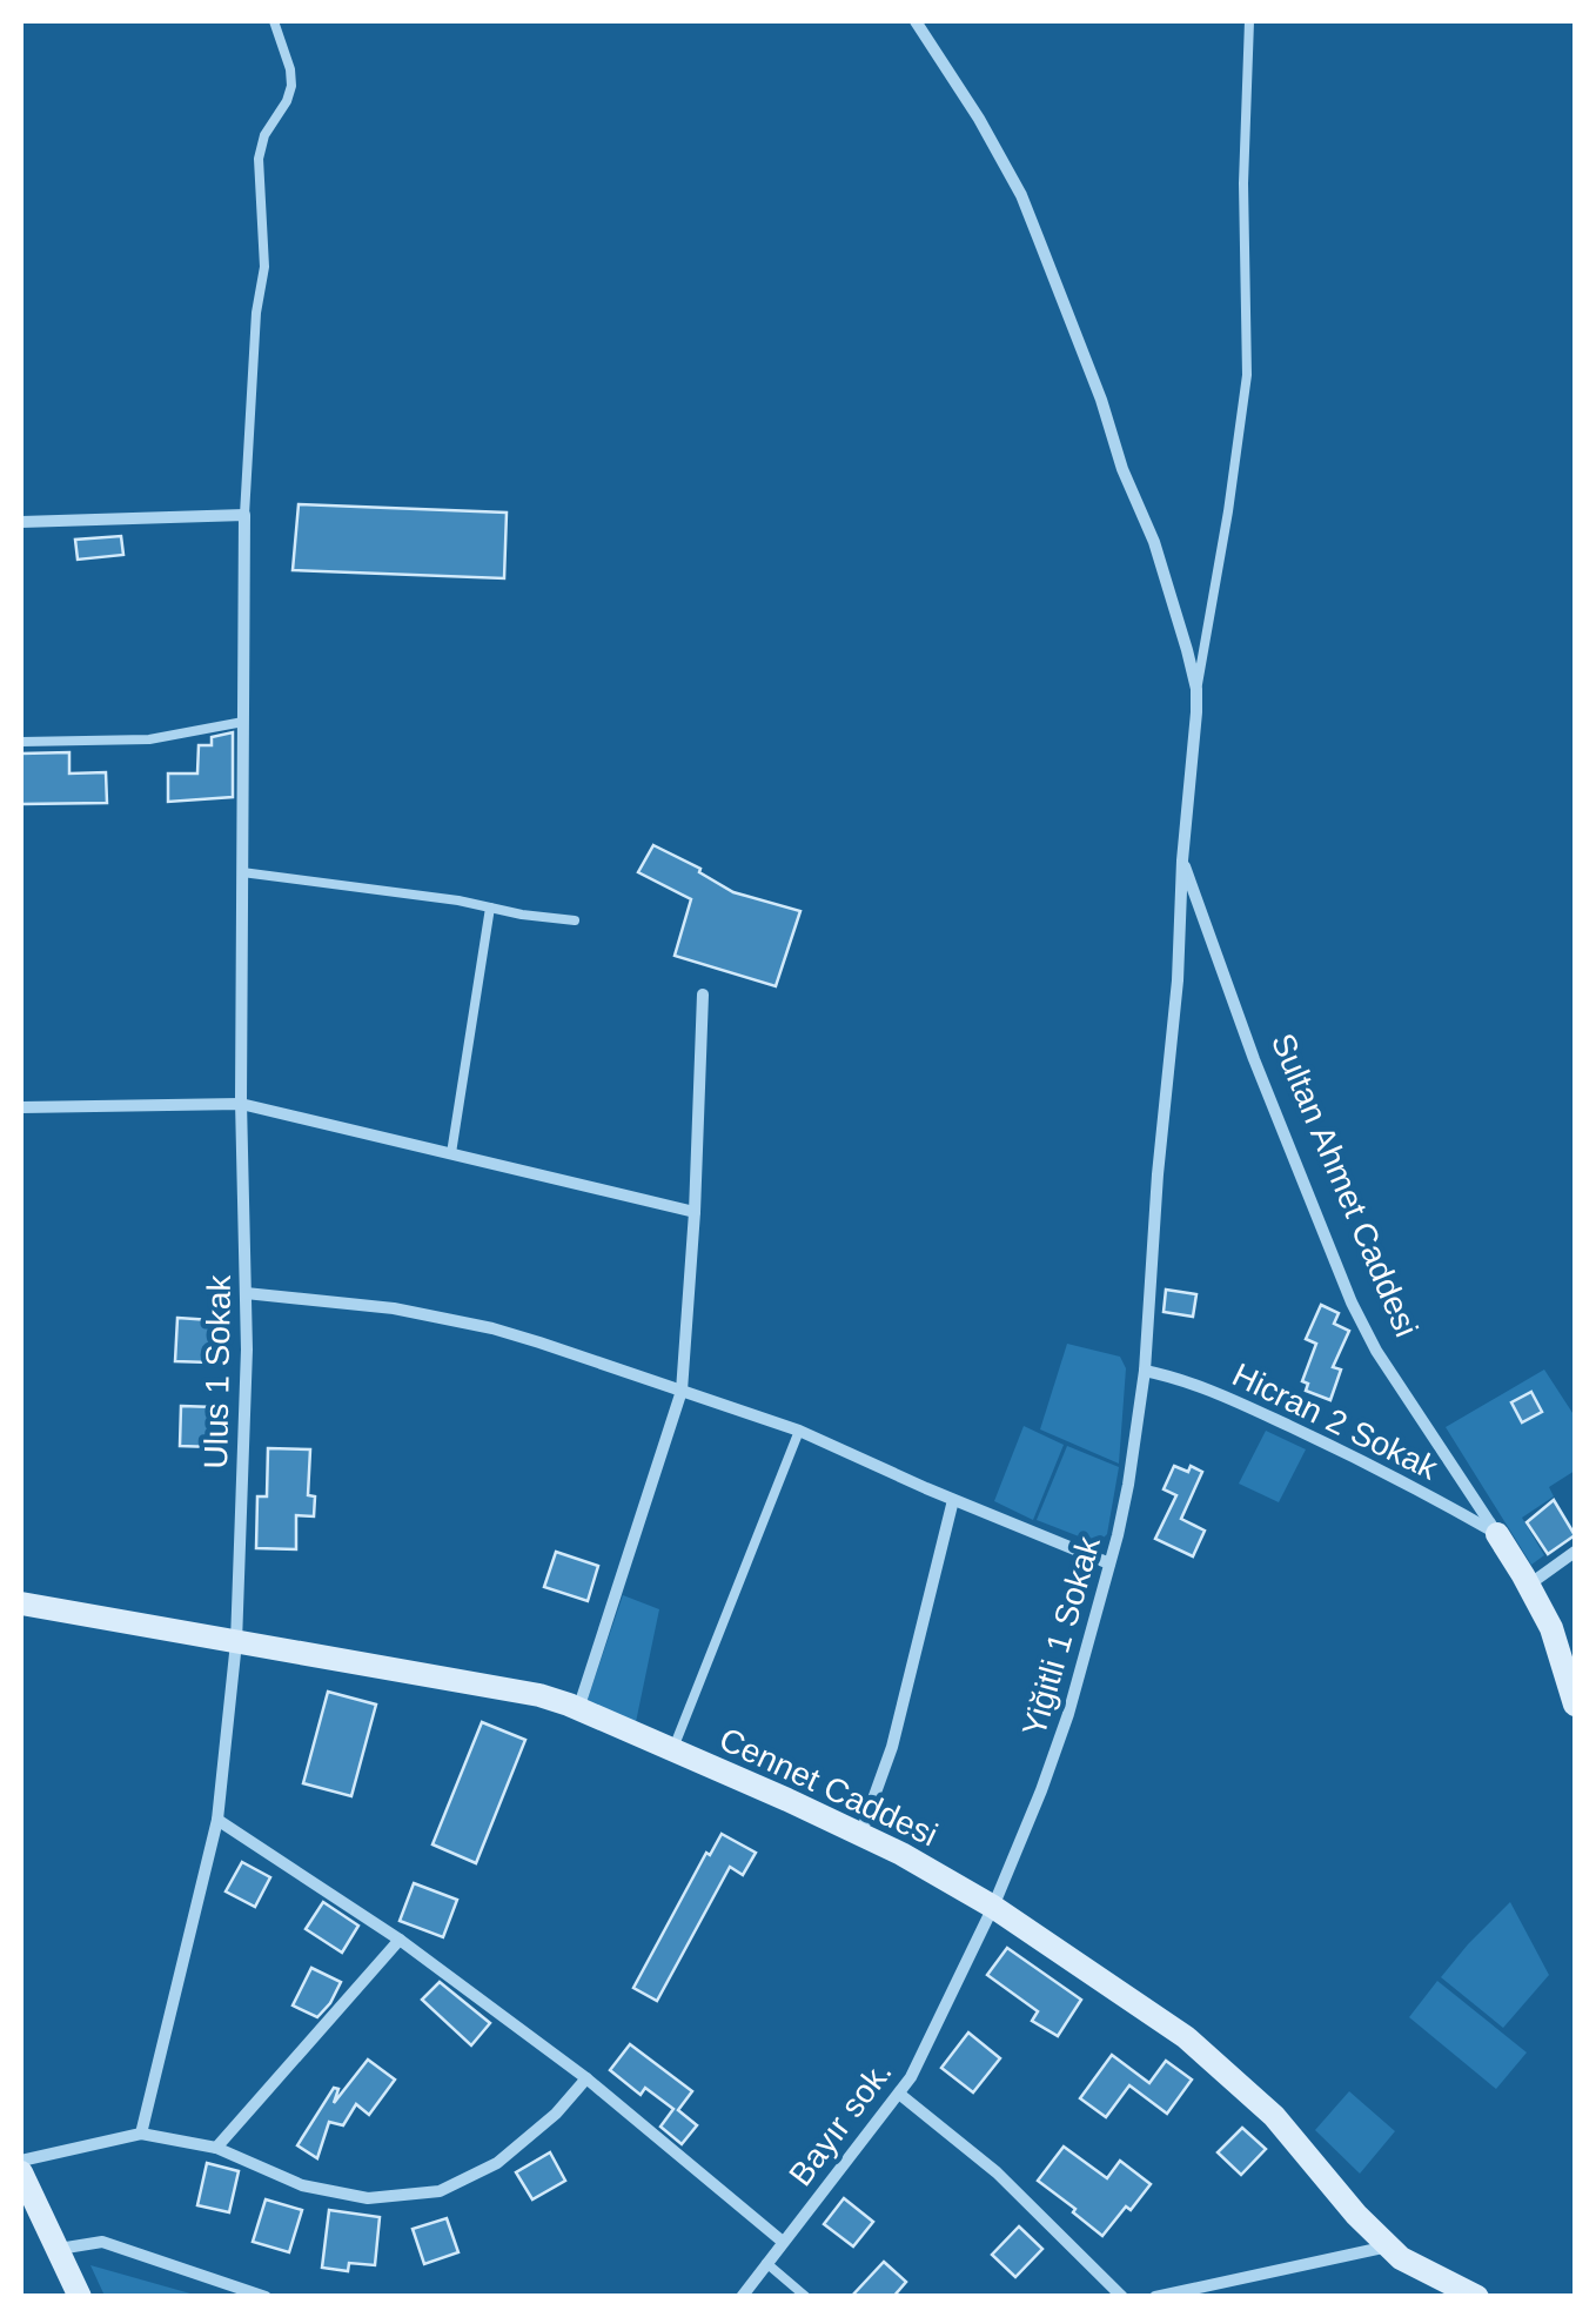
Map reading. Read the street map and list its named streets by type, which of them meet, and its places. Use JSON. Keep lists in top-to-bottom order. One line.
{"streets":{"street":["Sultan Ahmet Caddesi","Ulus 1 Sokak","Hicran 2 Sokak","Yiğitli 1 Sokak","Cennet Caddesi","Bayır sok."]},"crossings":[["Sultan Ahmet Caddesi","Hicran 2 Sokak"],["Sultan Ahmet Caddesi","Yiğitli 1 Sokak"],["Ulus 1 Sokak","Cennet Caddesi"],["Hicran 2 Sokak","Yiğitli 1 Sokak"],["Yiğitli 1 Sokak","Cennet Caddesi"],["Yiğitli 1 Sokak","Bayır sok."],["Cennet Caddesi","Bayır sok."]]}
